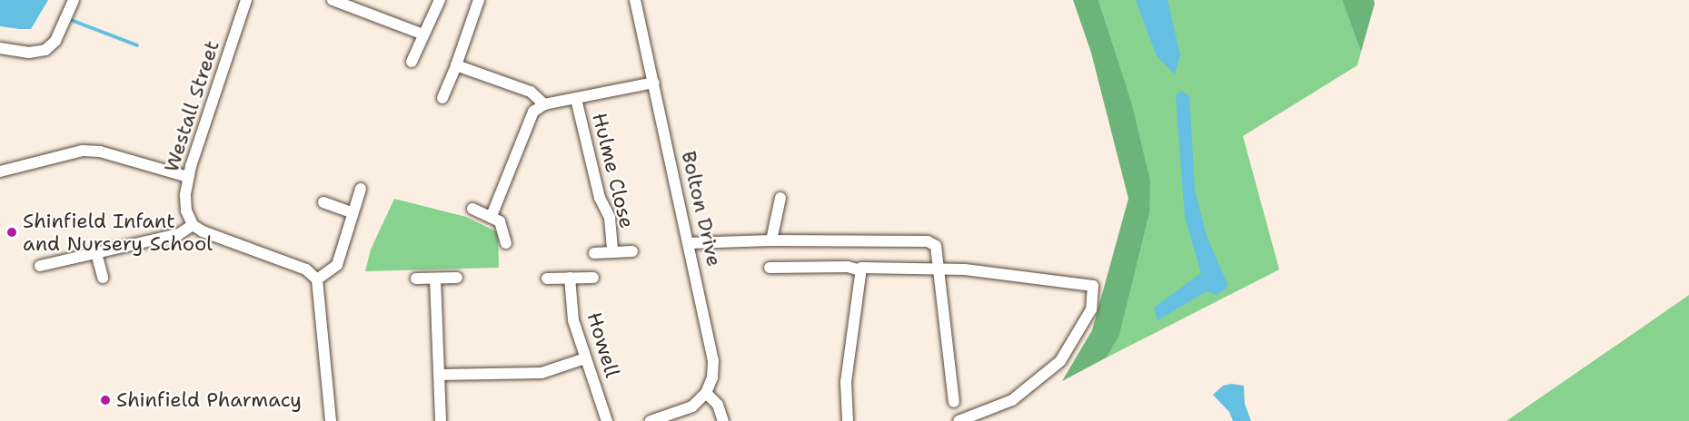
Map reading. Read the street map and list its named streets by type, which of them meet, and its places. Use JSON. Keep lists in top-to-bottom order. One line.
{"streets":{"street":["Westall Street","Hulme Close","Bolton Drive","Howell"]},"places":["Shinfield Infant and Nursery School","Shinfield Pharmacy"]}
